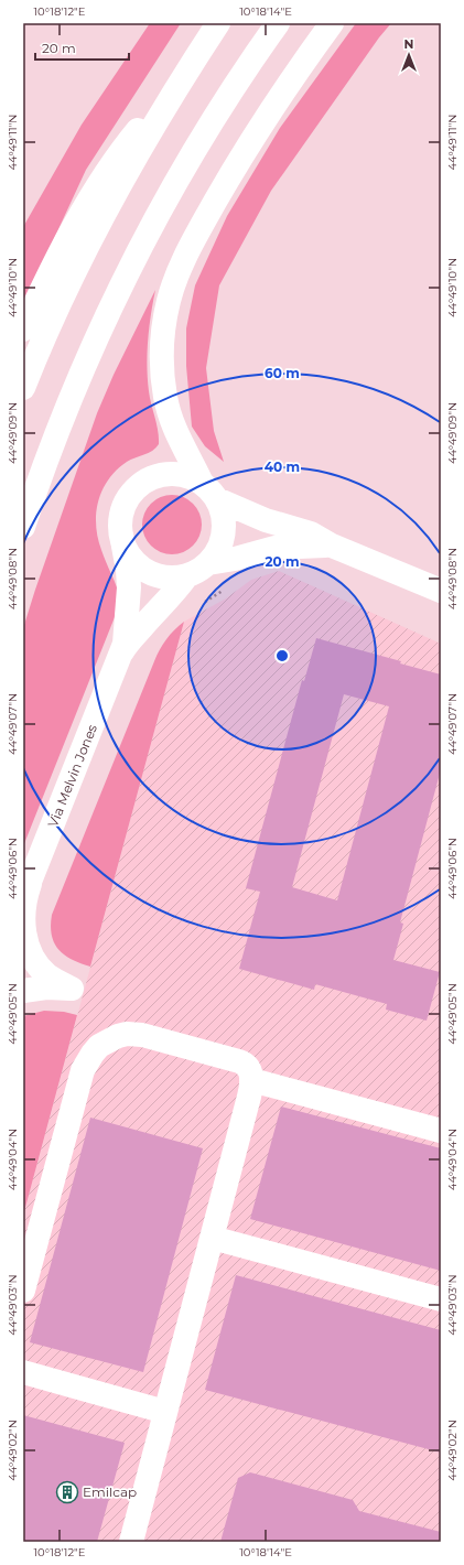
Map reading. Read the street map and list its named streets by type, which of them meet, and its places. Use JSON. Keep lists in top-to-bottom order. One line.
{"streets":{"main road":["Via Melvin Jones"]},"places":{"building":["Emilcap"]},"scale_bar":"20 m","north":"top","coordinates":["10°18'12\"E","10°18'14\"E","44°49'11\"N","44°49'10\"N","44°49'09\"N","44°49'08\"N","44°49'07\"N","44°49'06\"N","44°49'05\"N","44°49'04\"N","44°49'03\"N","44°49'02\"N"],"rings":["60 m","40 m","20 m"]}
